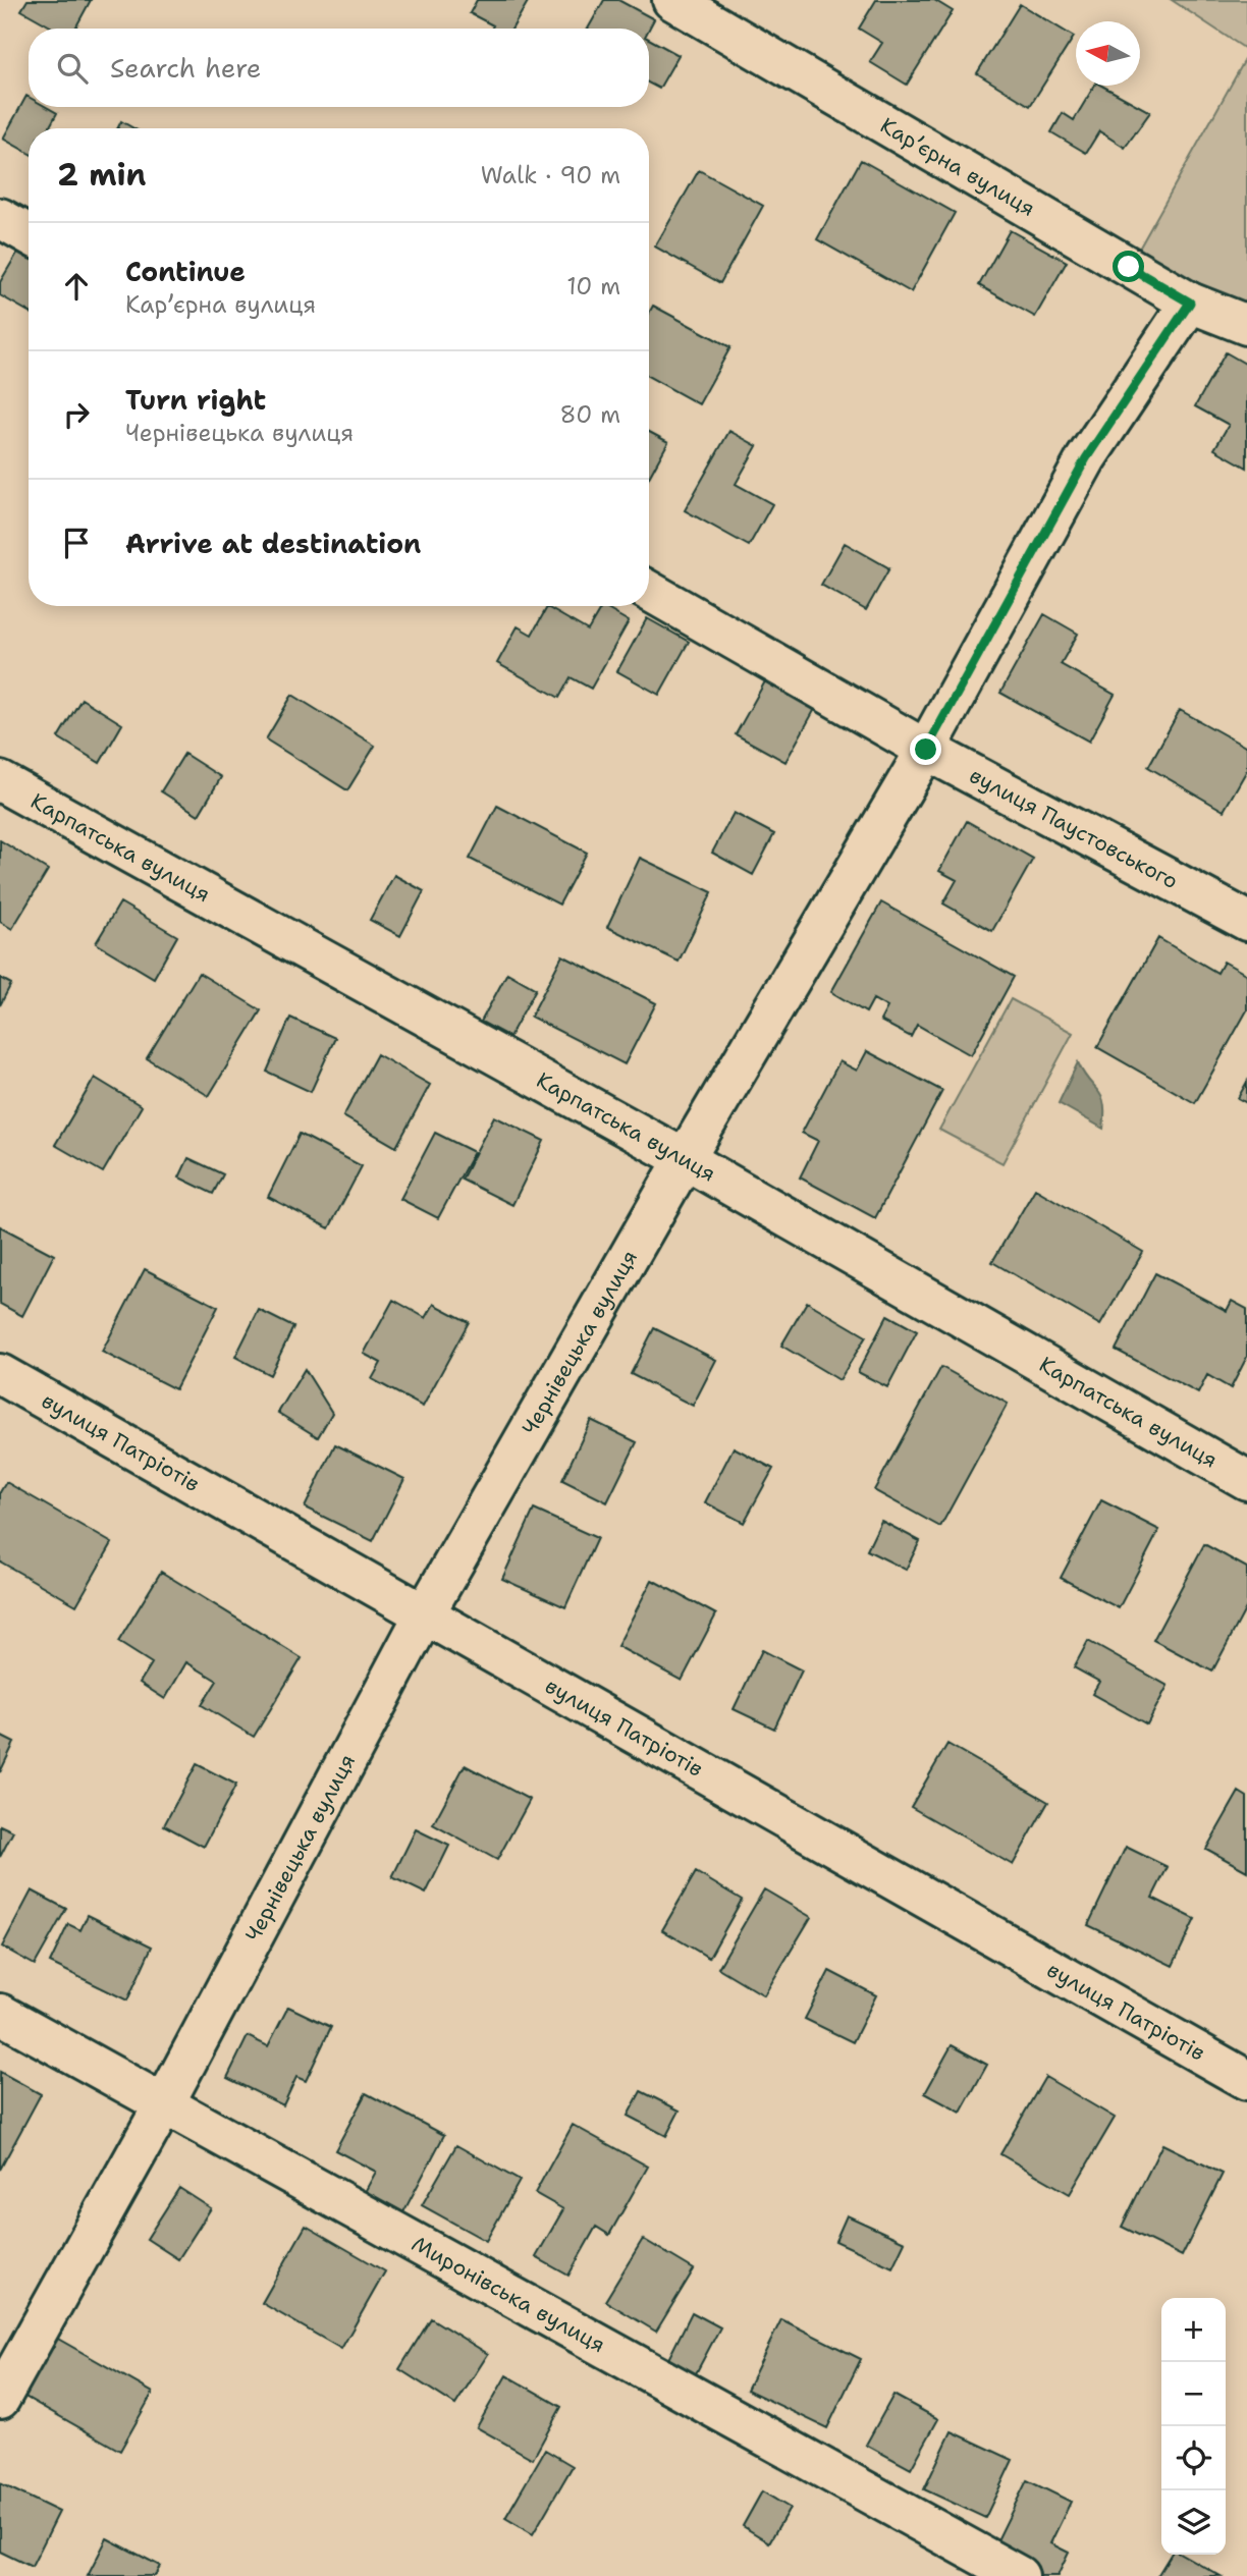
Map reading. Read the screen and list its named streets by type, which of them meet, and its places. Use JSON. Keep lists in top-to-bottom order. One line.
{"streets":{"street":["Карʼєрна вулиця","вулиця Паустовського","Карпатська вулиця","Чернівецька вулиця","вулиця Патріотів","Миронівська вулиця"]},"crossings":[["Карʼєрна вулиця","Чернівецька вулиця"],["вулиця Паустовського","Чернівецька вулиця"],["Карпатська вулиця","Чернівецька вулиця"],["Чернівецька вулиця","вулиця Патріотів"],["Чернівецька вулиця","Миронівська вулиця"]],"north":"left","page":{"search":"Search here","heading":["2 min","Walk · 90 m"],"list":[["Continue","Карʼєрна вулиця","10 m"],["Turn right","Чернівецька вулиця","80 m"],"Arrive at destination"],"map_buttons":["+","−"]}}
